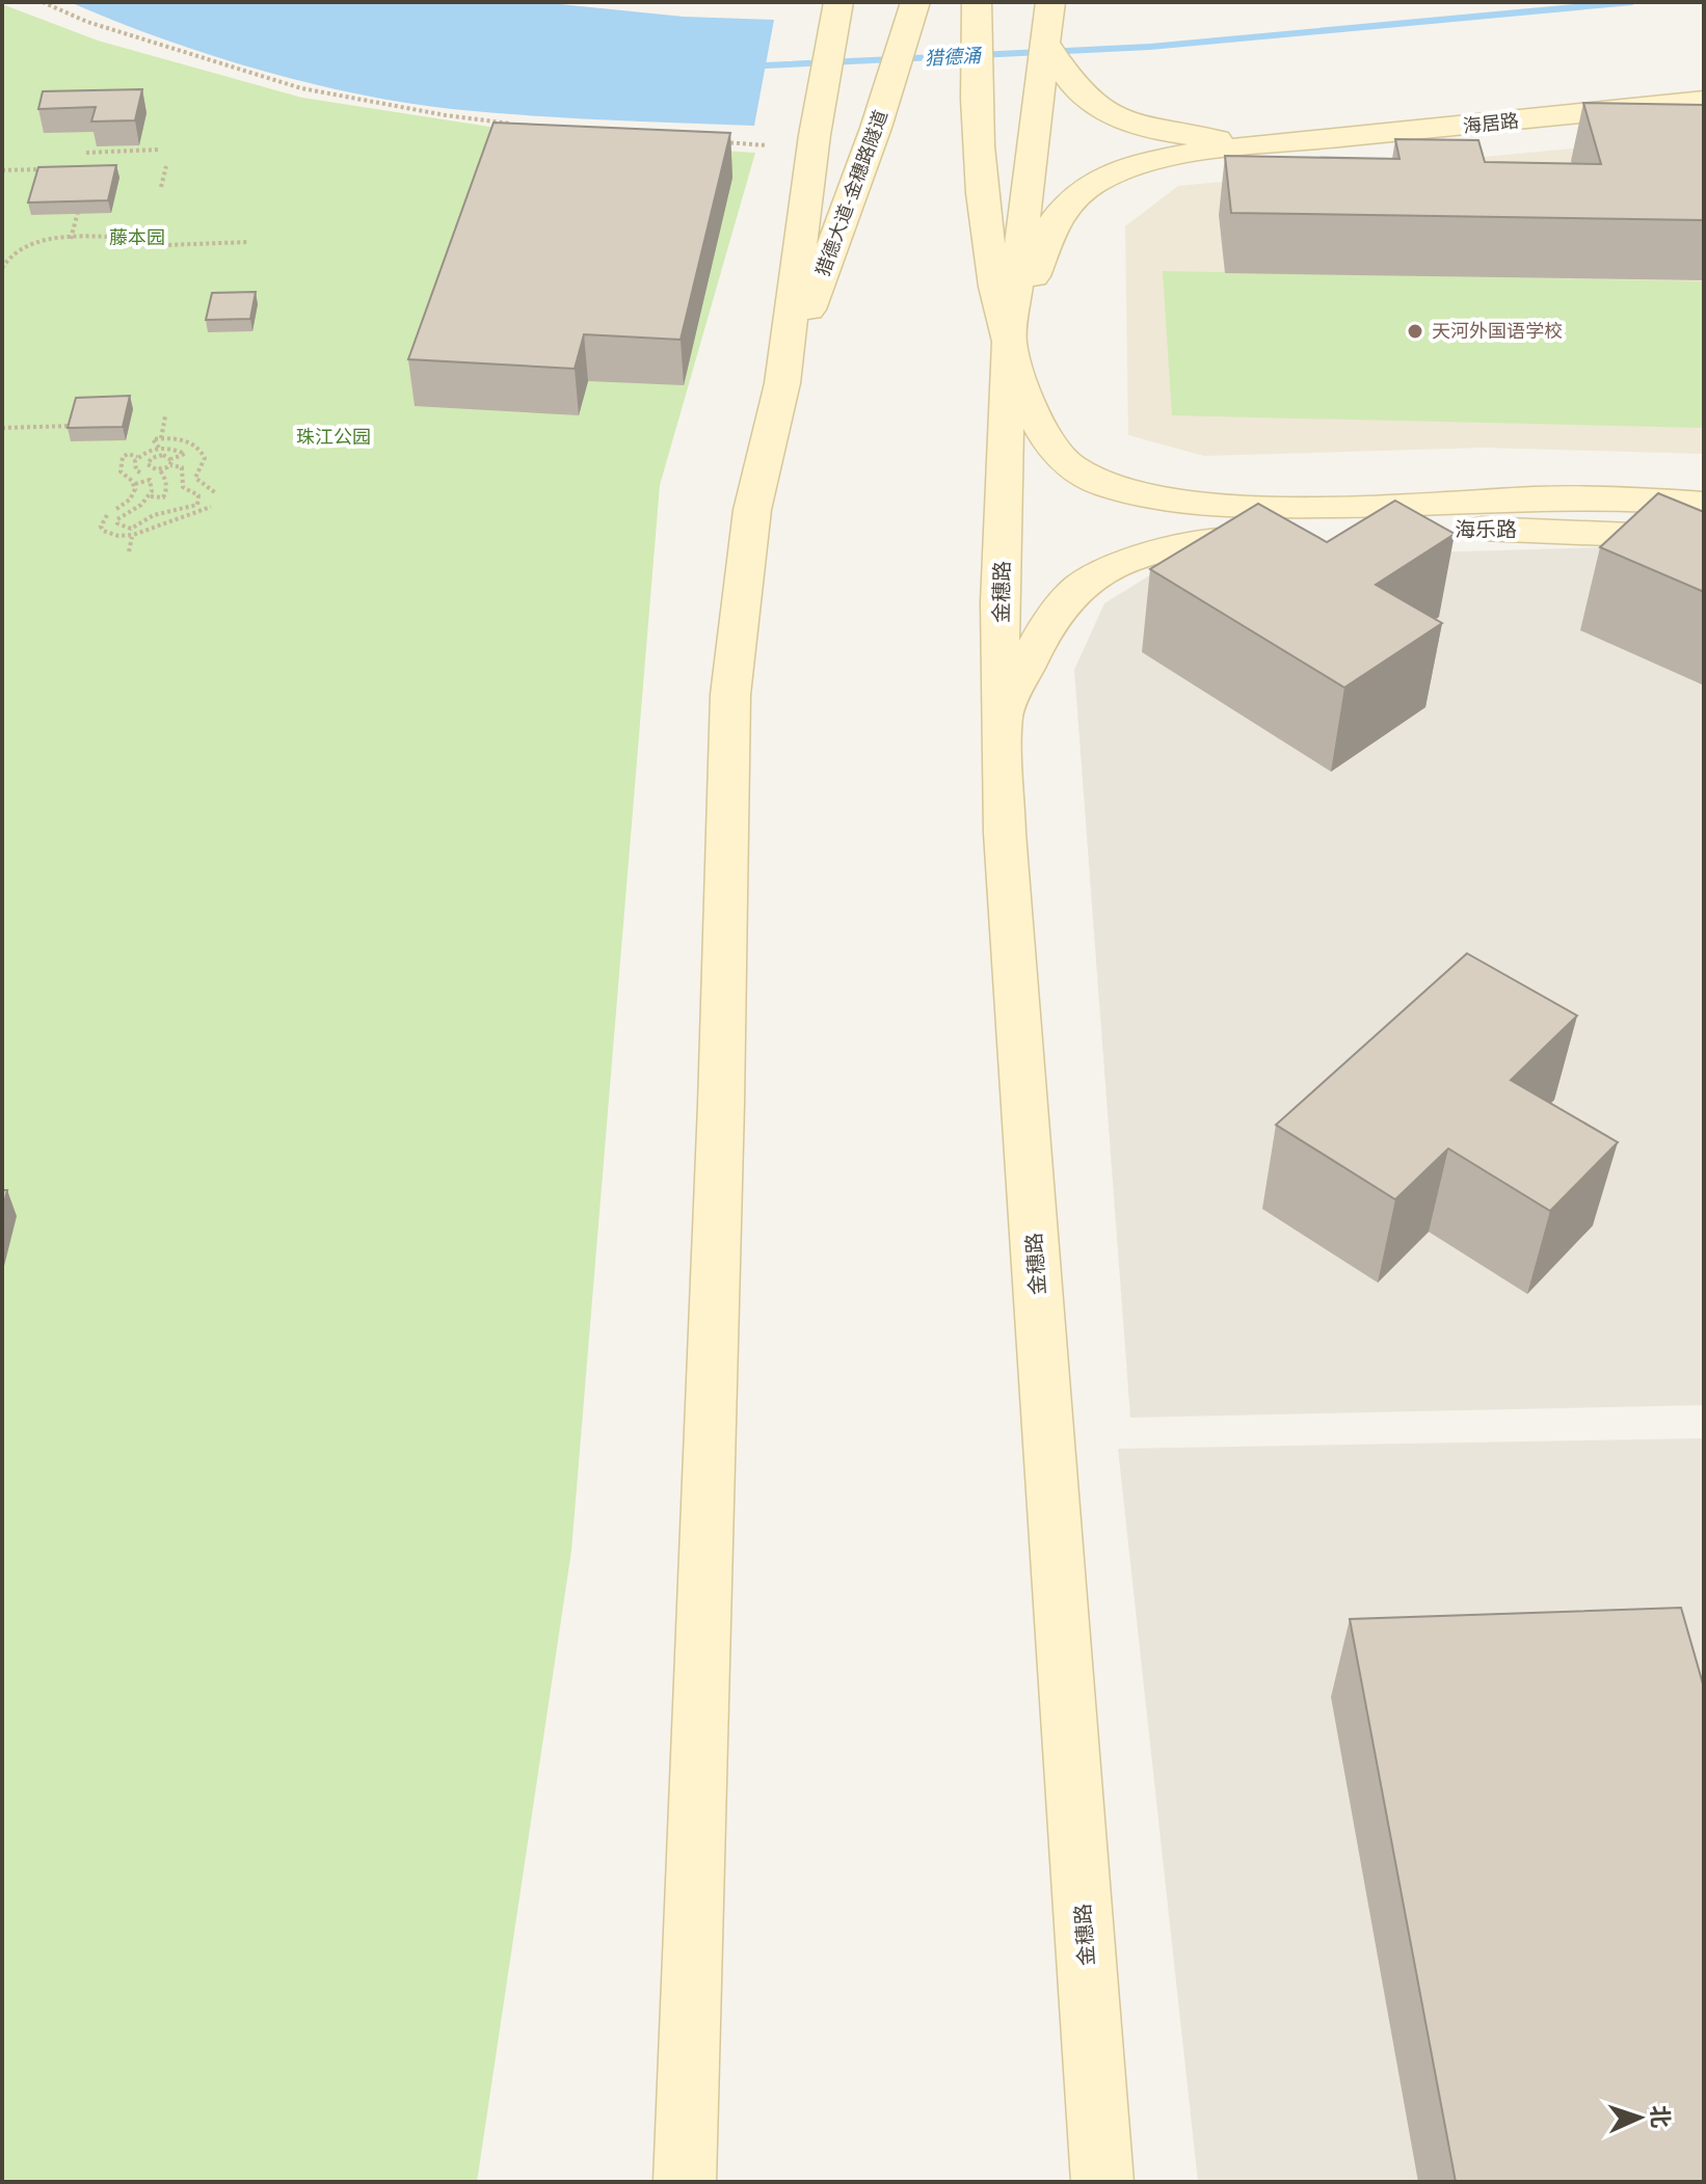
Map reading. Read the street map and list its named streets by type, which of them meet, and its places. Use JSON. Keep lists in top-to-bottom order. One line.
{"streets":{"main road":["海居路","猎德大道-金穗路隧道","海乐路","金穗路"]},"crossings":[["海乐路","金穗路"]],"water":["猎德涌"],"parks":["藤本园","珠江公园"],"places":["天河外国语学校"],"north":"right"}
